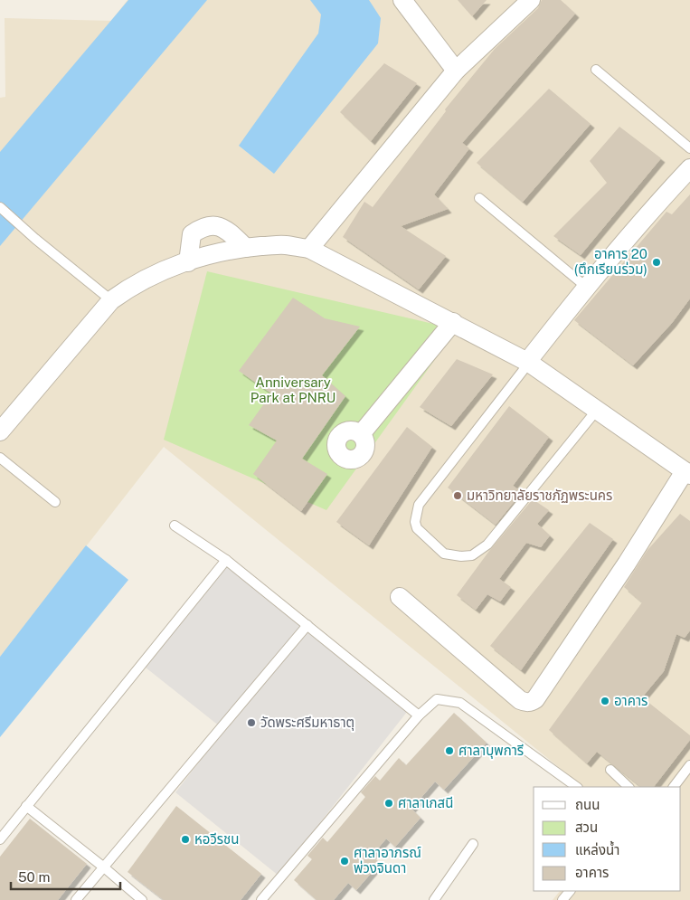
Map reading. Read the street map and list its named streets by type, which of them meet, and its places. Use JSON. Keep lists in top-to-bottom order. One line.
{"parks":["Anniversary Park at PNRU"],"places":["อาคาร 20 (ตึกเรียนร่วม)","มหาวิทยาลัยราชภัฏพระนคร","อาคาร","วัดพระศรีมหาธาตุ","ศาลาบุพการี","ศาลาเกสนี","หอวีรชน","ศาลาอาภรณ์ พ่วงจินดา"],"legend":["ถนน","สวน","แหล่งน้ำ","อาคาร"],"scale_bar":"50 m"}
